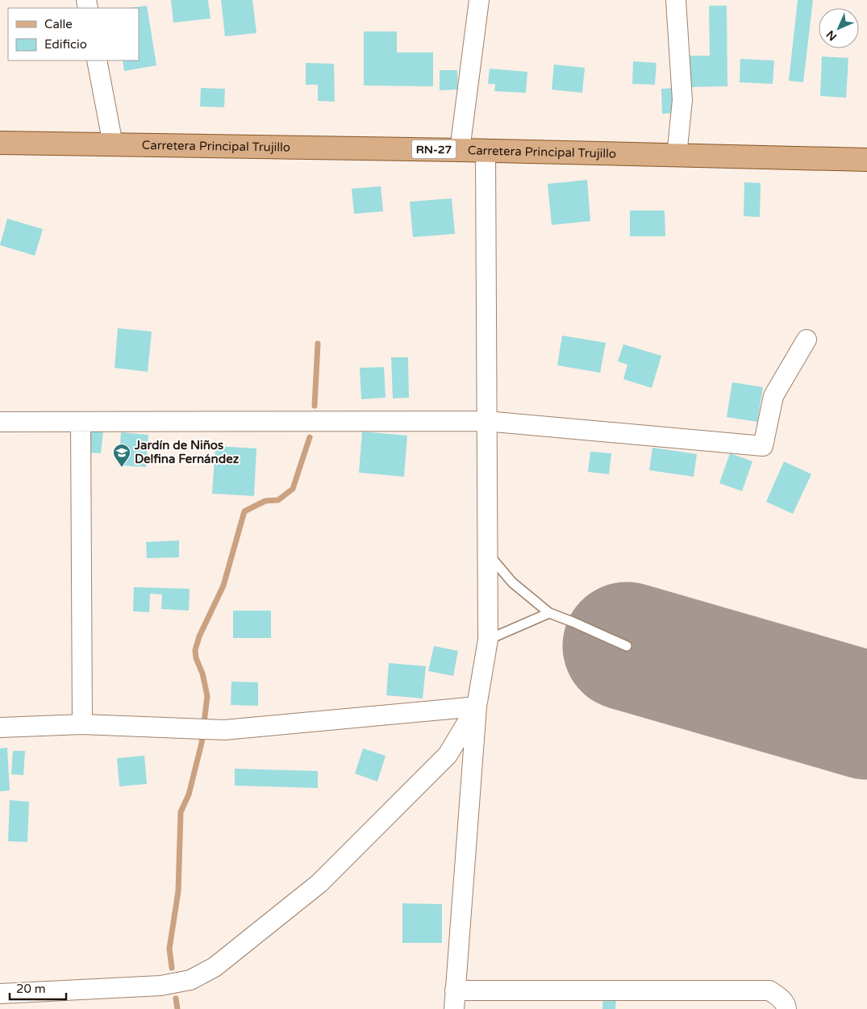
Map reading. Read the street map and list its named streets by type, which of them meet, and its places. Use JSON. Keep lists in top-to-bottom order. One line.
{"streets":{"main road":["Carretera Principal Trujillo","RN-27"]},"places":{"school or university":["Jardín de Niños Delfina Fernández"]},"legend":["Calle","Edificio"],"scale_bar":"20 m","north":"bottom left"}
